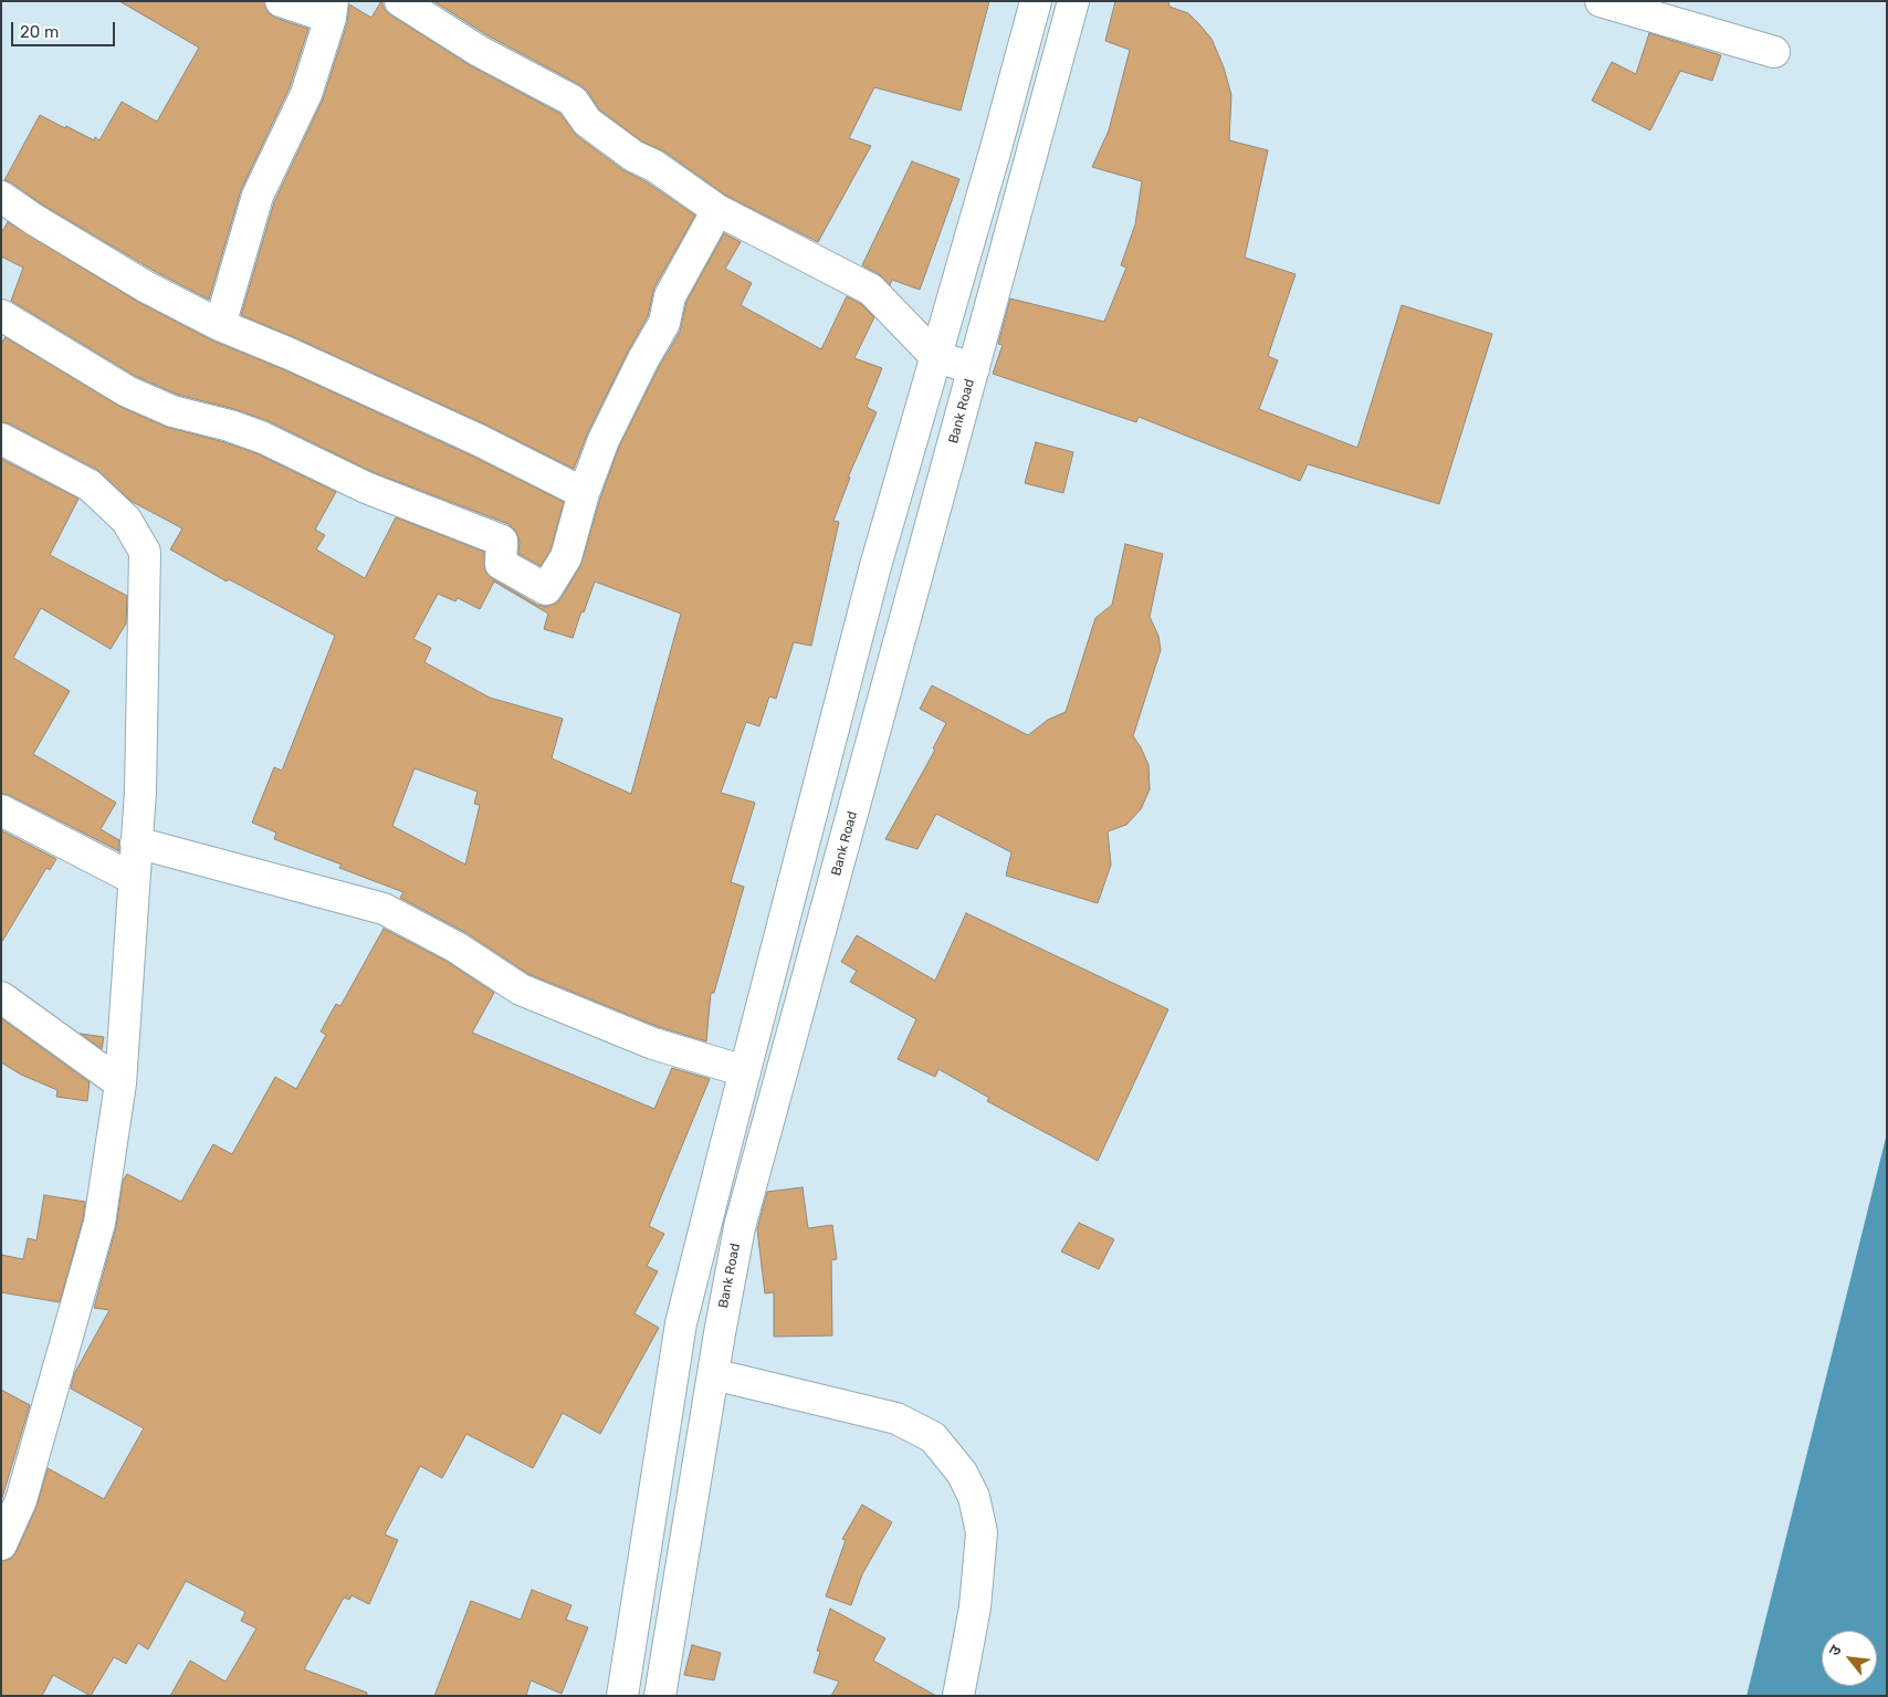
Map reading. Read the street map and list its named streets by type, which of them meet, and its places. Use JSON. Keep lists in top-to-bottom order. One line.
{"streets":{"street":["Bank Road"]},"scale_bar":"20 m","north":"top left"}
